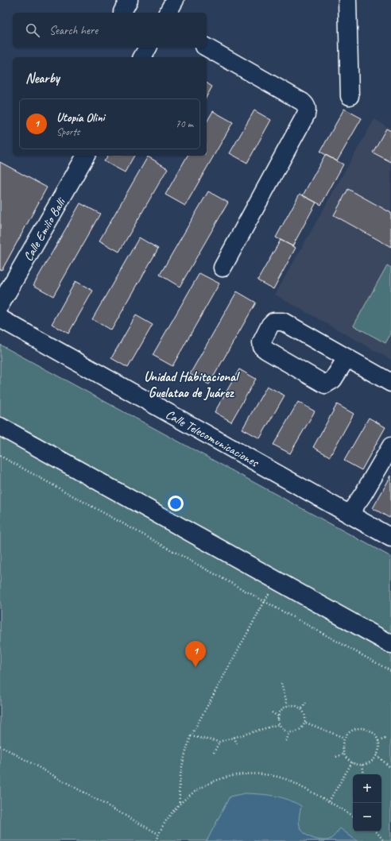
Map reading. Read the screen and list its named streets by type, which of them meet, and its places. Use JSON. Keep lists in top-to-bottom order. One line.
{"streets":{"street":["Calle Emilio Balli","Calle Telecomunicaciones"]},"districts":["Unidad Habitacional Guelatao de Juárez"],"page":{"search":"Search here","heading":"Nearby","list":[{"mark":"1","name":"Utopía Olini","note":"Sports","value":"70 m"}],"pins":"1","map_buttons":["+","−"]}}
